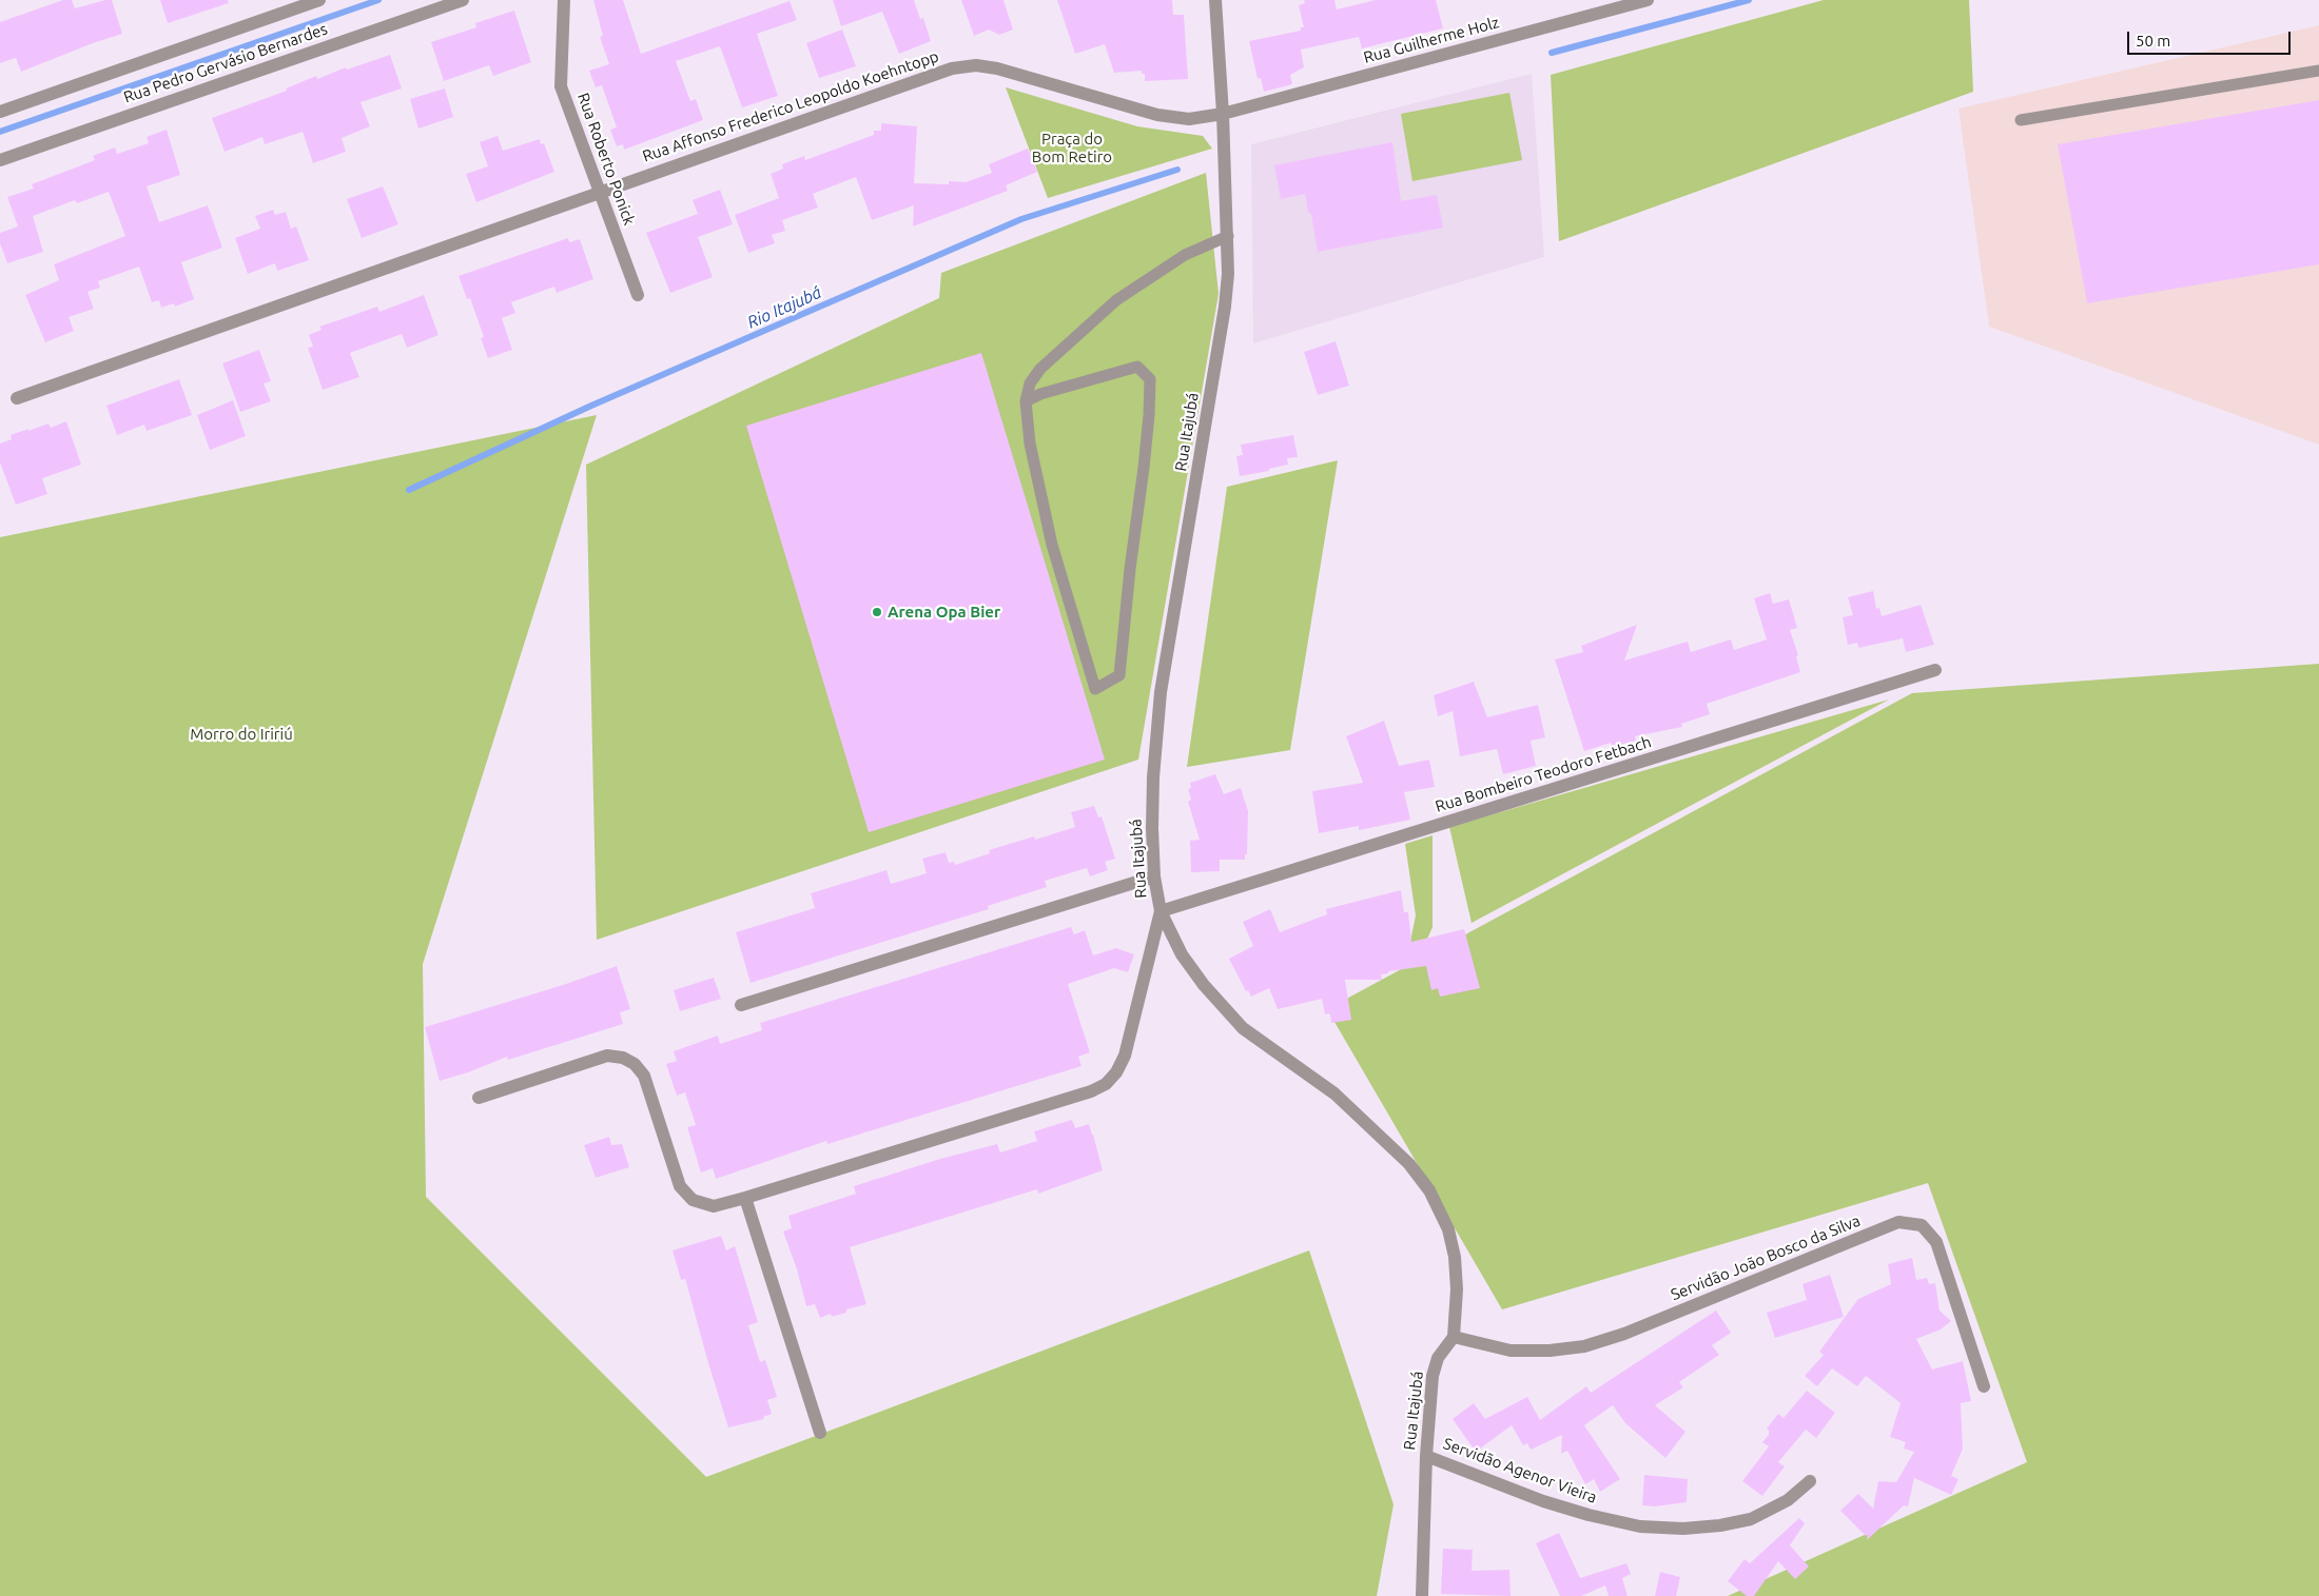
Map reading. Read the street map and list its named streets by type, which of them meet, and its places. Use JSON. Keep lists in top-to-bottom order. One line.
{"streets":{"street":["Rua Guilherme Holz","Rua Pedro Gervásio Bernardes","Rua Affonso Frederico Leopoldo Koehntopp","Rua Roberto Ponick","Rua Itajubá","Rua Bombeiro Teodoro Fetbach","Servidão João Bosco da Silva","Servidão Agenor Vieira"]},"crossings":[["Rua Guilherme Holz","Rua Affonso Frederico Leopoldo Koehntopp"],["Rua Guilherme Holz","Rua Itajubá"],["Rua Affonso Frederico Leopoldo Koehntopp","Rua Roberto Ponick"],["Rua Affonso Frederico Leopoldo Koehntopp","Rua Itajubá"],["Rua Itajubá","Rua Bombeiro Teodoro Fetbach"],["Rua Itajubá","Servidão João Bosco da Silva"],["Rua Itajubá","Servidão Agenor Vieira"]],"water":["Rio Itajubá"],"parks":["Praça do Bom Retiro","Morro do Iririú"],"places":["Arena Opa Bier"],"scale_bar":"50 m"}
